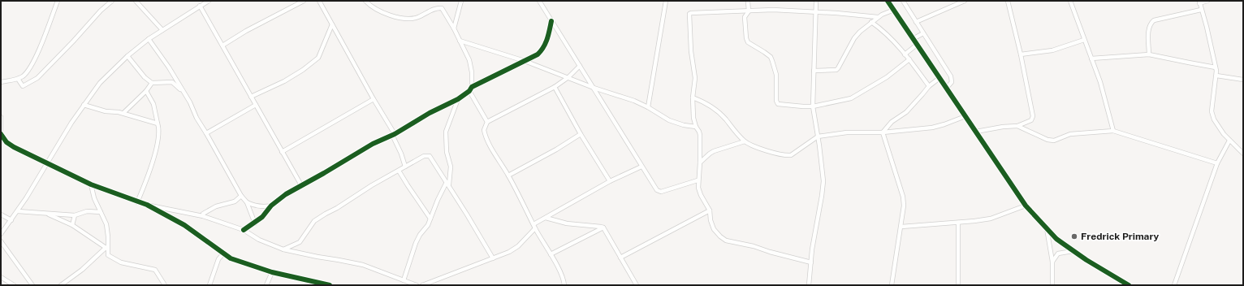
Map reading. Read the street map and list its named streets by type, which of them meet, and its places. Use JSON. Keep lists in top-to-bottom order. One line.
{"places":["Fredrick Primary"]}
